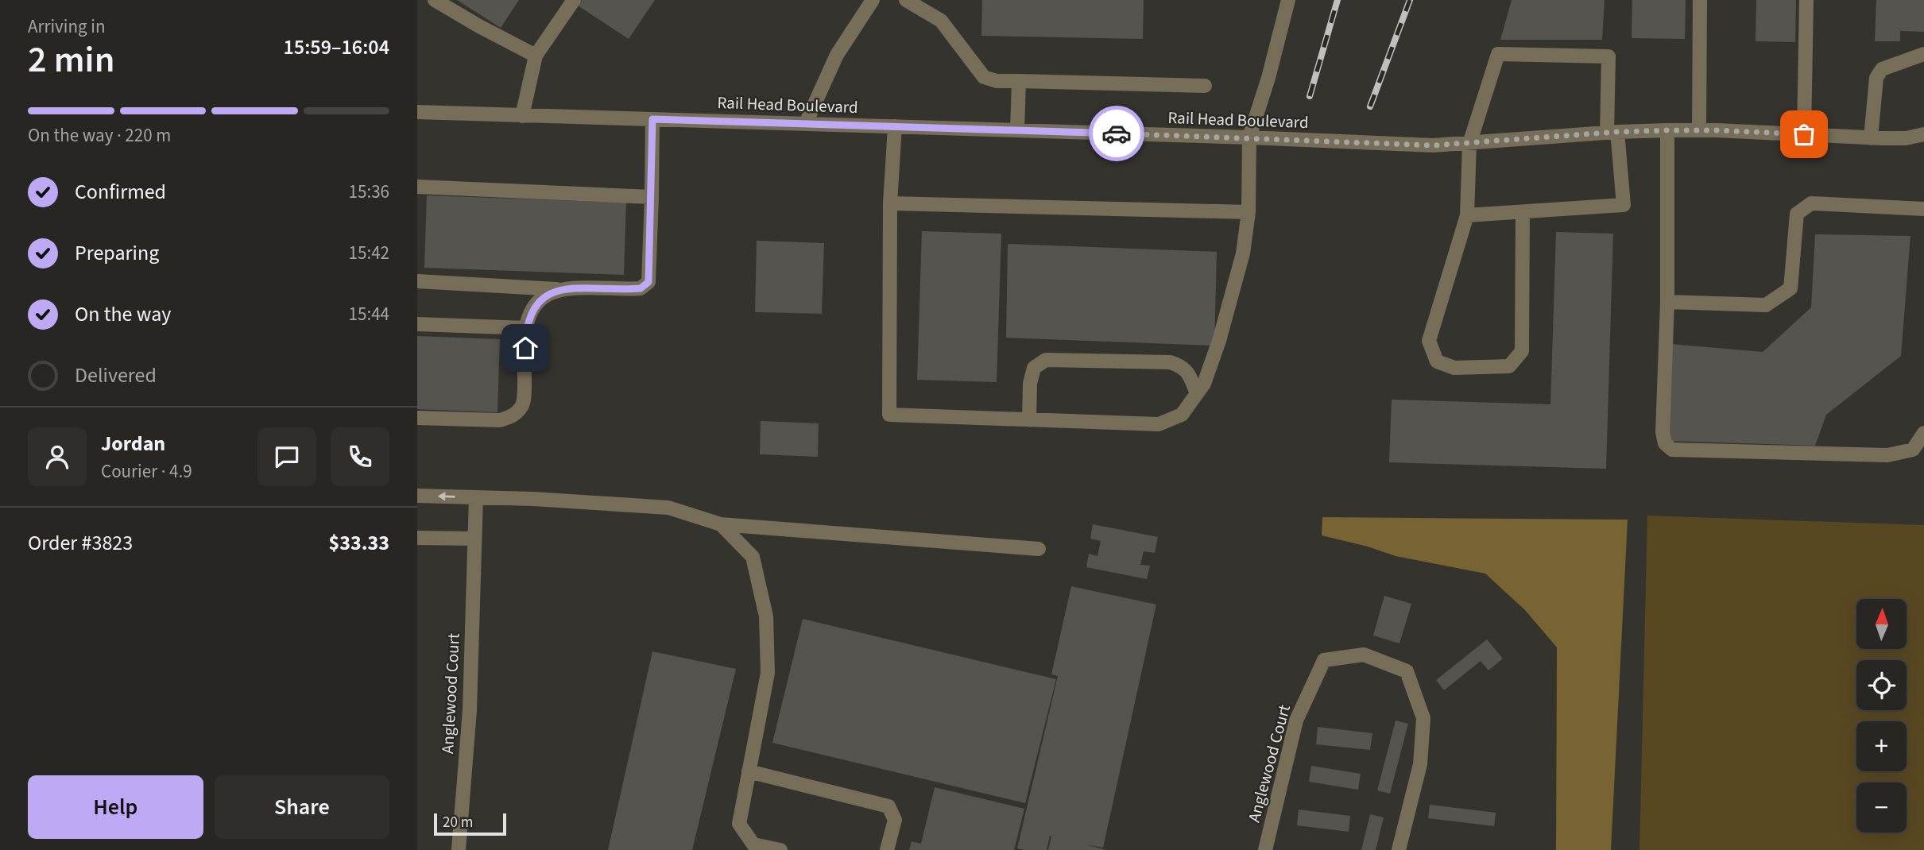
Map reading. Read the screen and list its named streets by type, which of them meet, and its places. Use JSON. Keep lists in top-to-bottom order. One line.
{"streets":{"street":["Rail Head Boulevard","Anglewood Court"]},"scale_bar":"20 m","north":"top","page":{"heading":["2 min","Arriving in","15:59–16:04"],"panel":["Jordan","Courier · 4.9","Order #3823","$33.33"],"bar":"On the way · 220 m","list":[["Confirmed","15:36"],["Preparing","15:42"],["On the way","15:44"],"Delivered"],"map_buttons":["+","−"],"buttons":["Help","Share"],"scale":"20 m"}}
